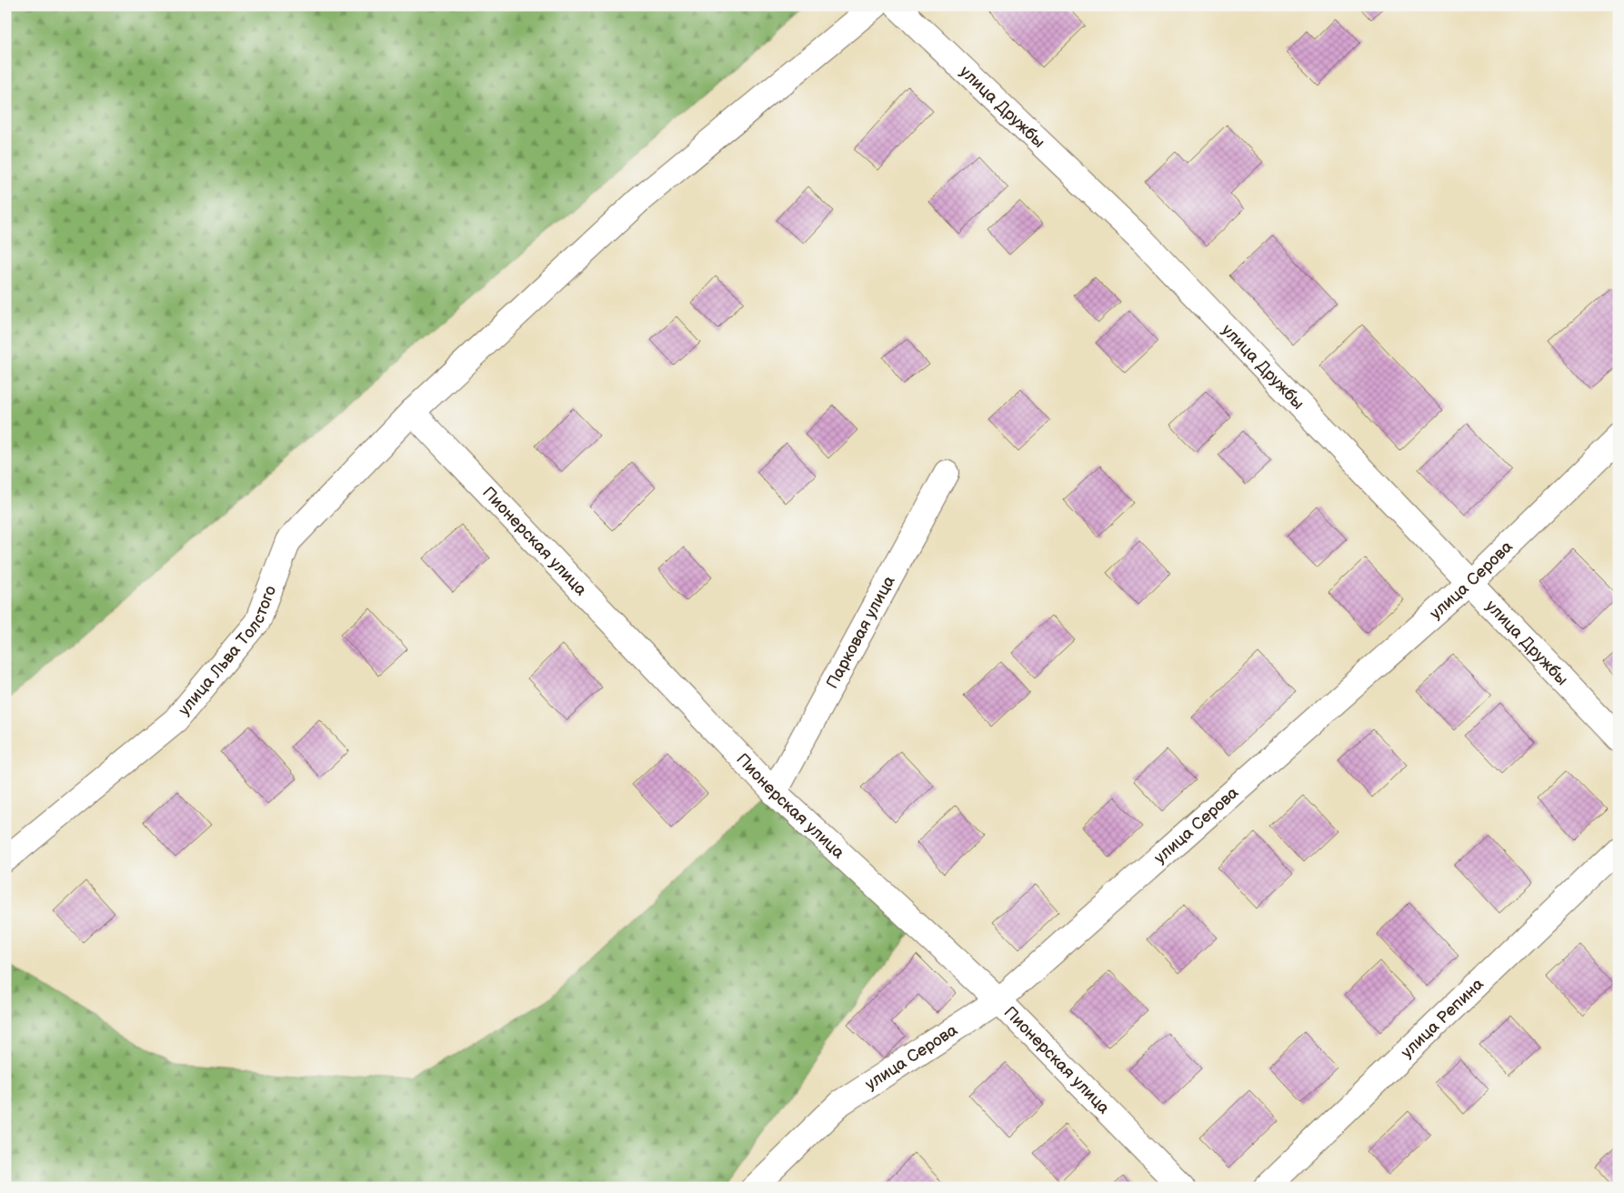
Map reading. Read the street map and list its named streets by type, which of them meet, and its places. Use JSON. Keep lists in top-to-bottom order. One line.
{"streets":{"street":["улица Дружбы","Пионерская улица","улица Серова","Парковая улица","улица Льва Толстого","улица Репина"]},"crossings":[["улица Дружбы","улица Серова"],["Пионерская улица","улица Серова"],["Пионерская улица","Парковая улица"],["Пионерская улица","улица Льва Толстого"]]}
